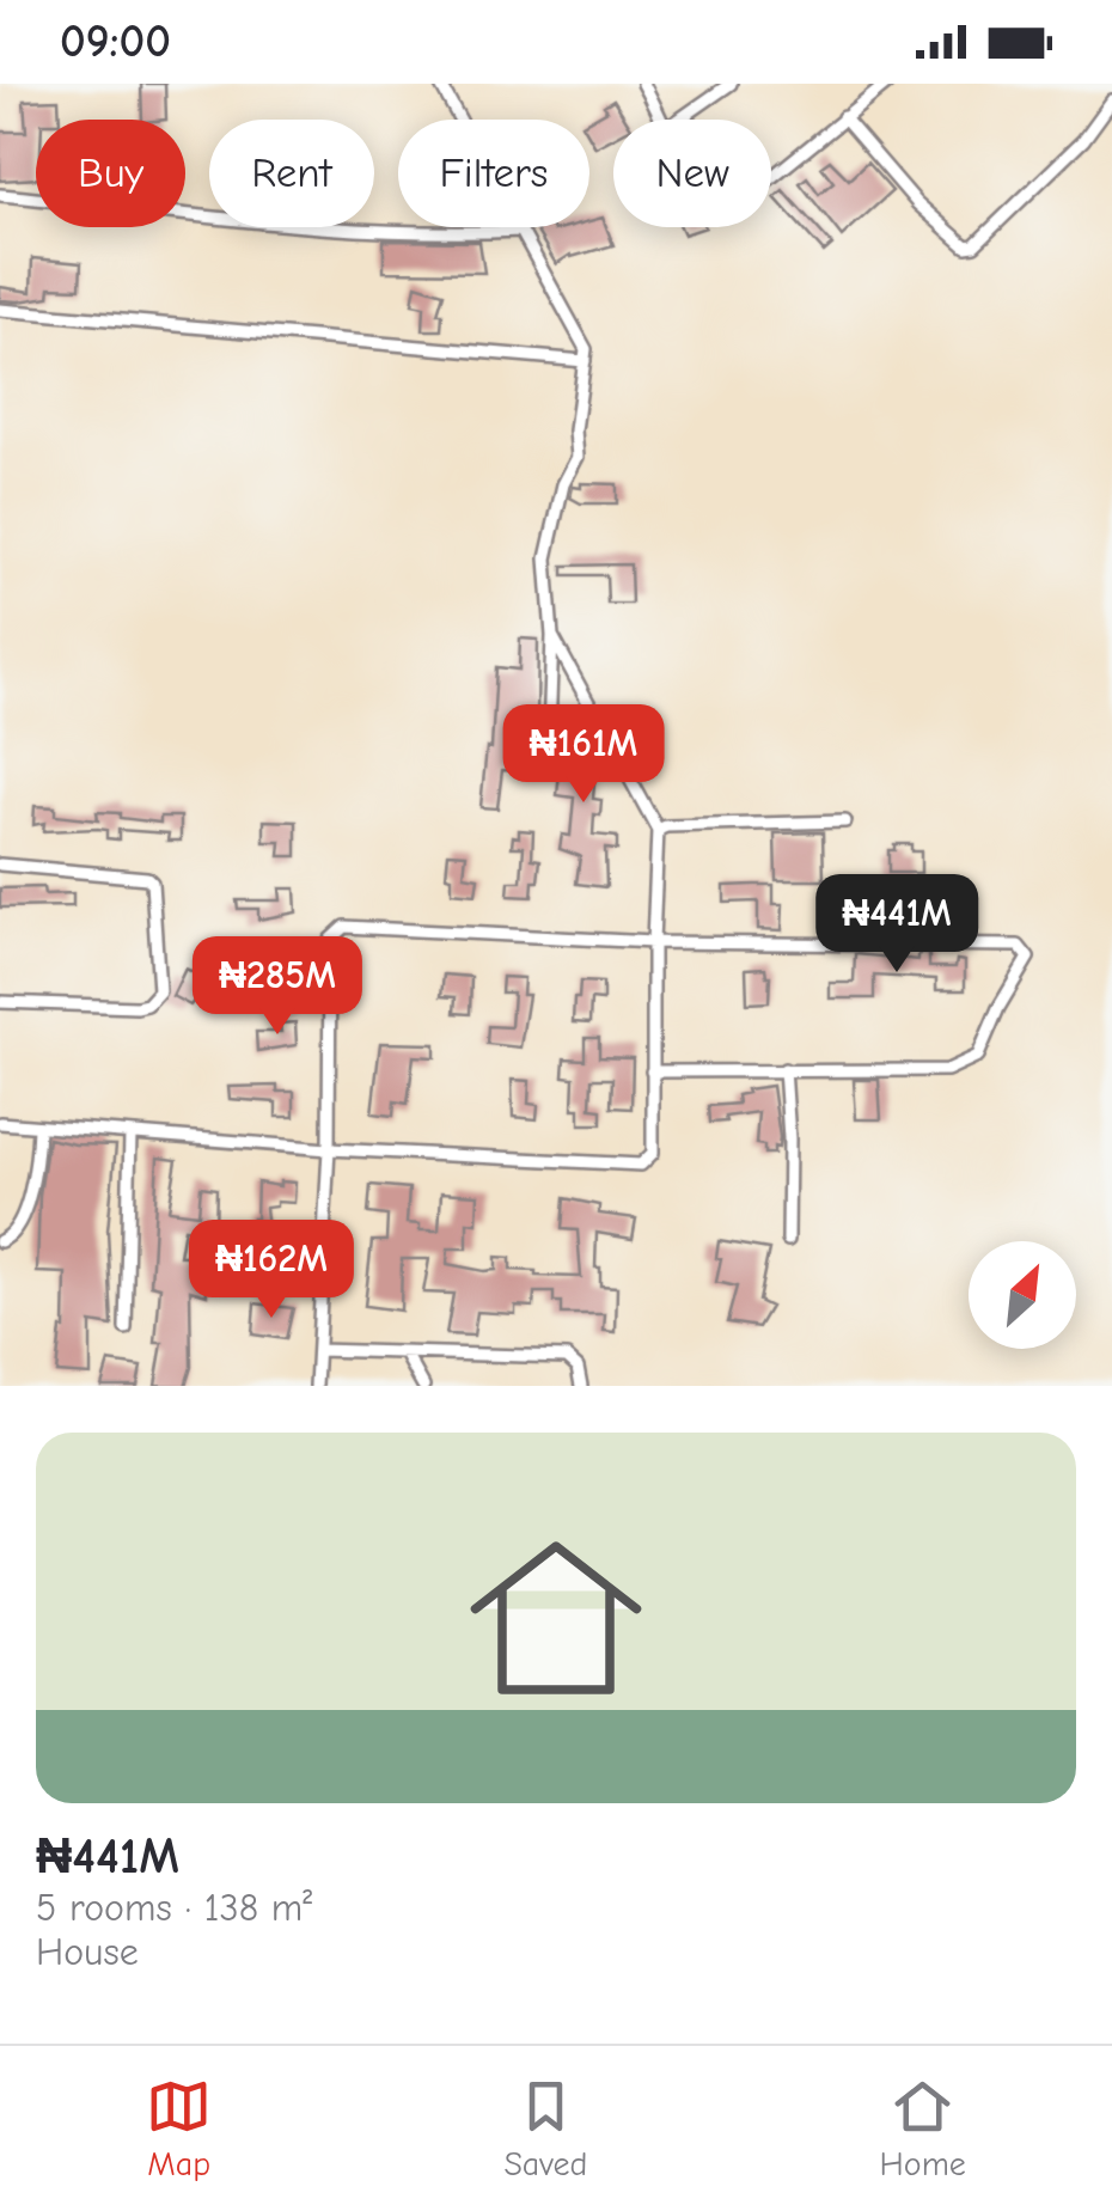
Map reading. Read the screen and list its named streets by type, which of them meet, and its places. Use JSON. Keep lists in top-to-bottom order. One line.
{"north":"top right","page":{"status":"09:00","chip":["Buy","Rent","Filters","New"],"price":["₦161M","₦441M","₦285M","₦162M"],"list":[{"name":"₦441M","note":"5 rooms · 138 m² · House"}],"tabs":["Map","Saved","Home"]}}
